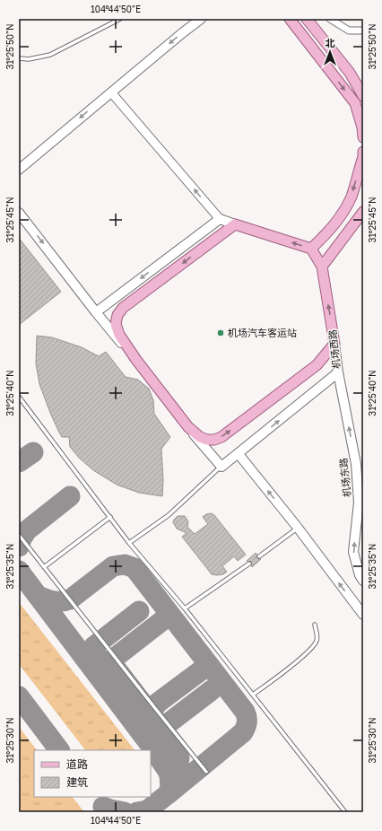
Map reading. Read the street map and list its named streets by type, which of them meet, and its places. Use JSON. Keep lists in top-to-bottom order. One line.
{"streets":{"main road":["机场西路","机场东路"]},"crossings":[["机场西路","机场东路"]],"one_way":["机场西路","机场东路"],"places":["机场汽车客运站"],"legend":["道路","建筑"],"north":"top","coordinates":["104°44'50\"E","31°25'50\"N","31°25'45\"N","31°25'40\"N","31°25'35\"N","31°25'30\"N"]}
